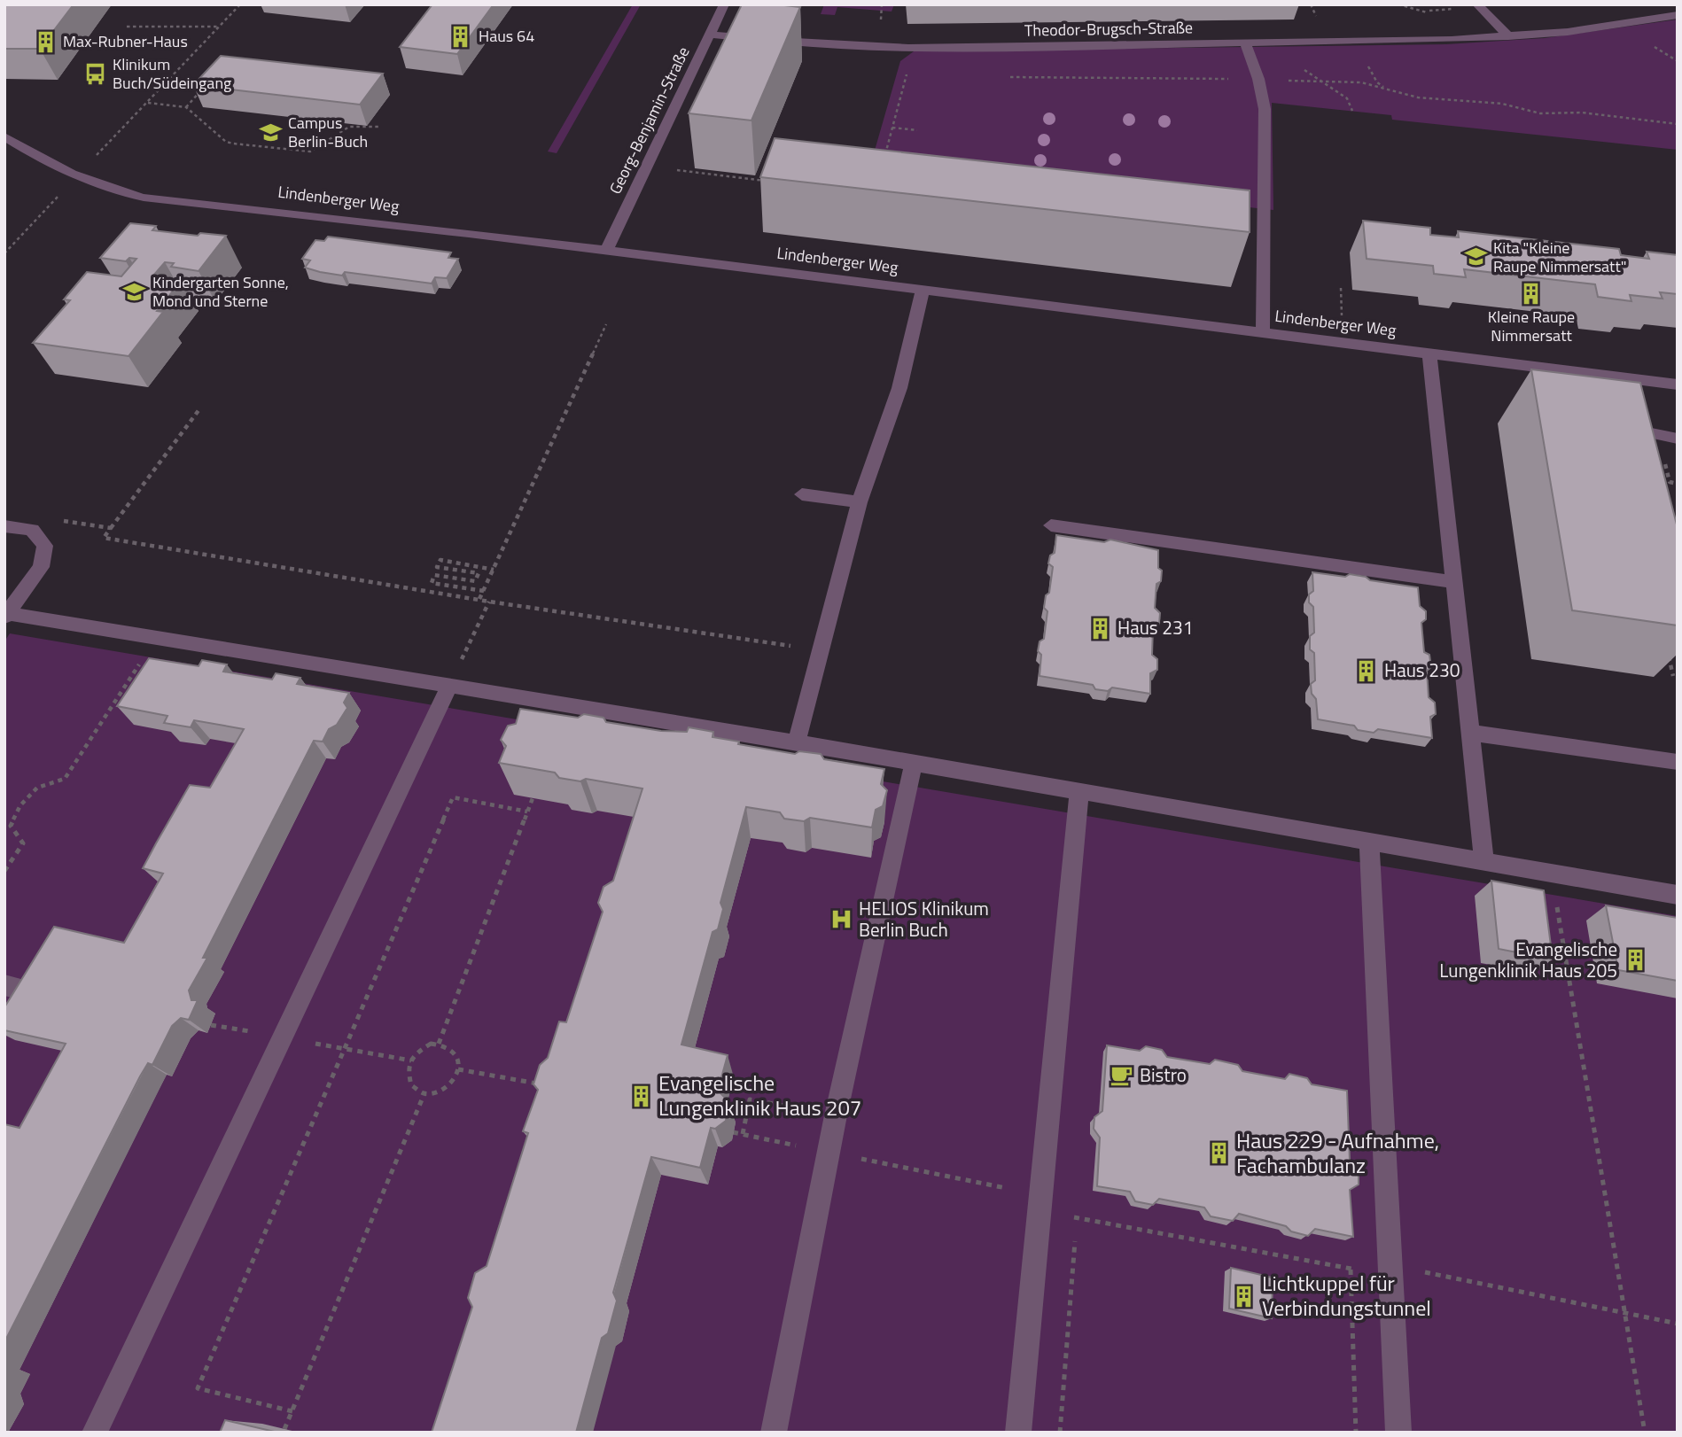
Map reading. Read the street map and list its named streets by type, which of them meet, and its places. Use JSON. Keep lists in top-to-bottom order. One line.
{"streets":{"street":["Theodor-Brugsch-Straße","Georg-Benjamin-Straße","Lindenberger Weg"]},"crossings":[["Theodor-Brugsch-Straße","Georg-Benjamin-Straße"],["Georg-Benjamin-Straße","Lindenberger Weg"]],"places":{"building":["Haus 64","Max-Rubner-Haus","Kleine Raupe Nimmersatt","Haus 231","Haus 230","Evangelische Lungenklinik Haus 205","Evangelische Lungenklinik Haus 207","Haus 229 - Aufnahme, Fachambulanz","Lichtkuppel für Verbindungstunnel"],"bus stop":["Klinikum Buch/Südeingang"],"school or university":["Campus Berlin-Buch","Kita \"Kleine Raupe Nimmersatt\"","Kindergarten Sonne, Mond und Sterne"],"hospital":["HELIOS Klinikum Berlin Buch"],"cafe":["Bistro"]}}
